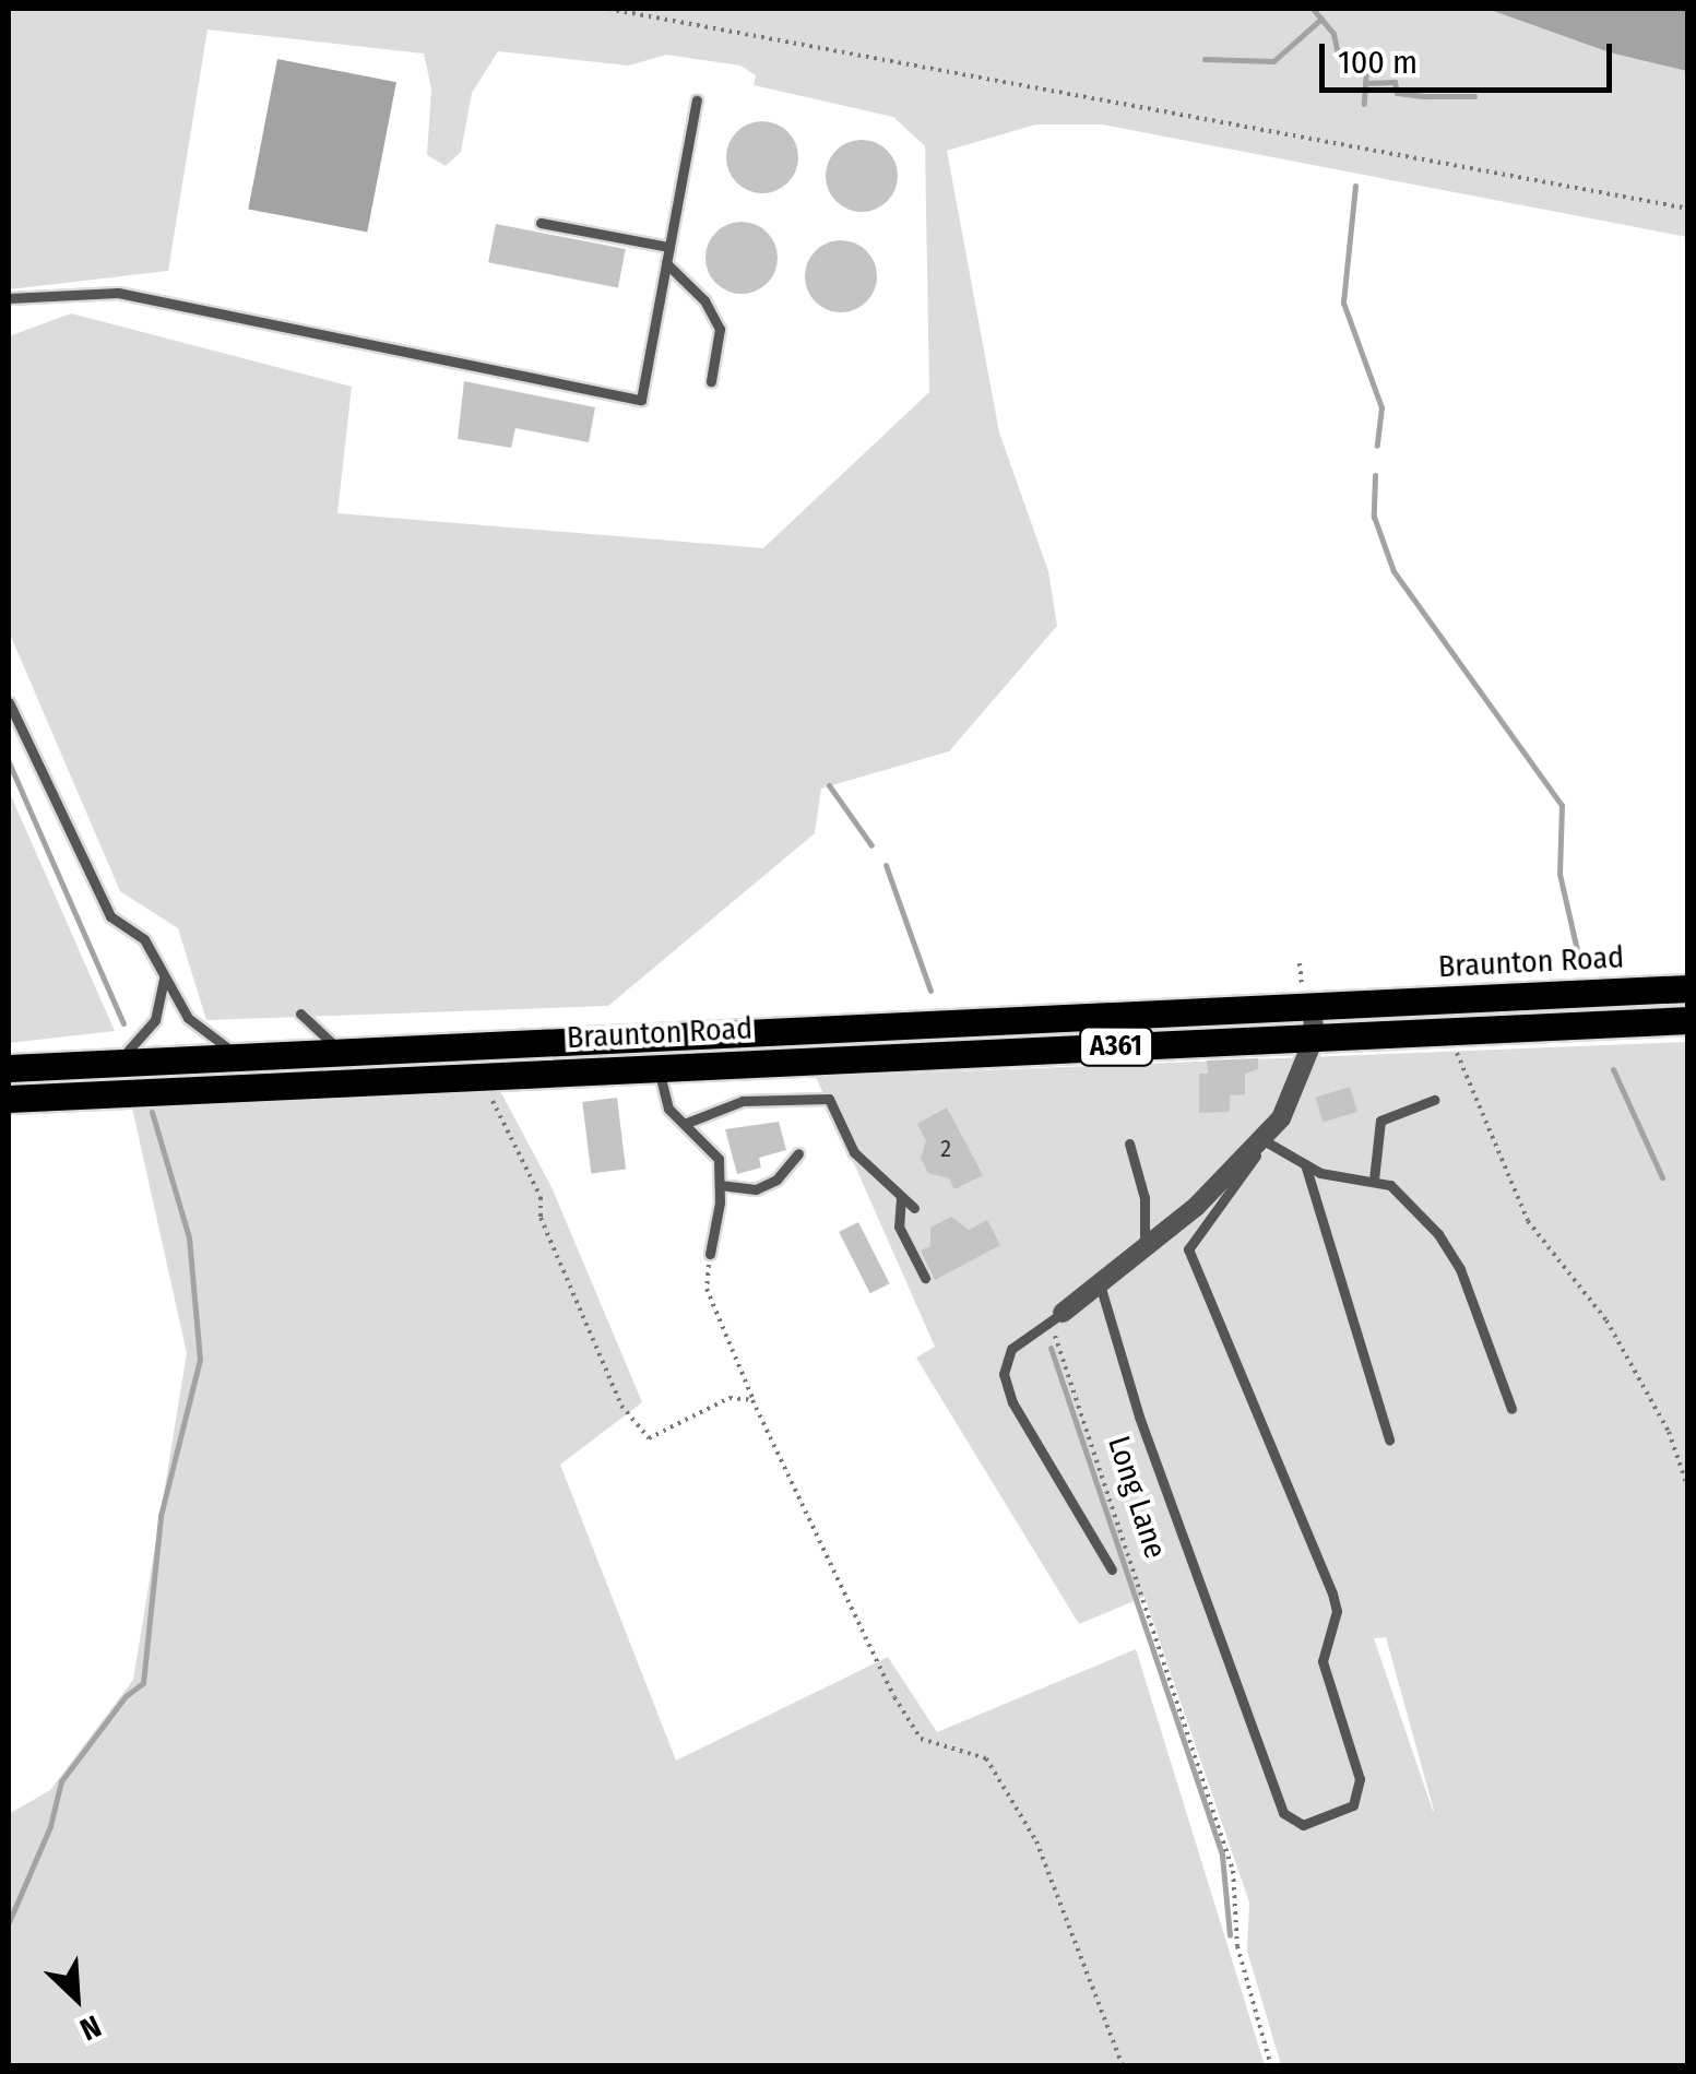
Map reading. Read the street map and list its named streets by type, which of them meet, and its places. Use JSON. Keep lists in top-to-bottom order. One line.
{"streets":{"main road":["Braunton Road","A361"],"path":["Long Lane"]},"house_numbers":["2"],"scale_bar":"100 m","north":"bottom right"}
